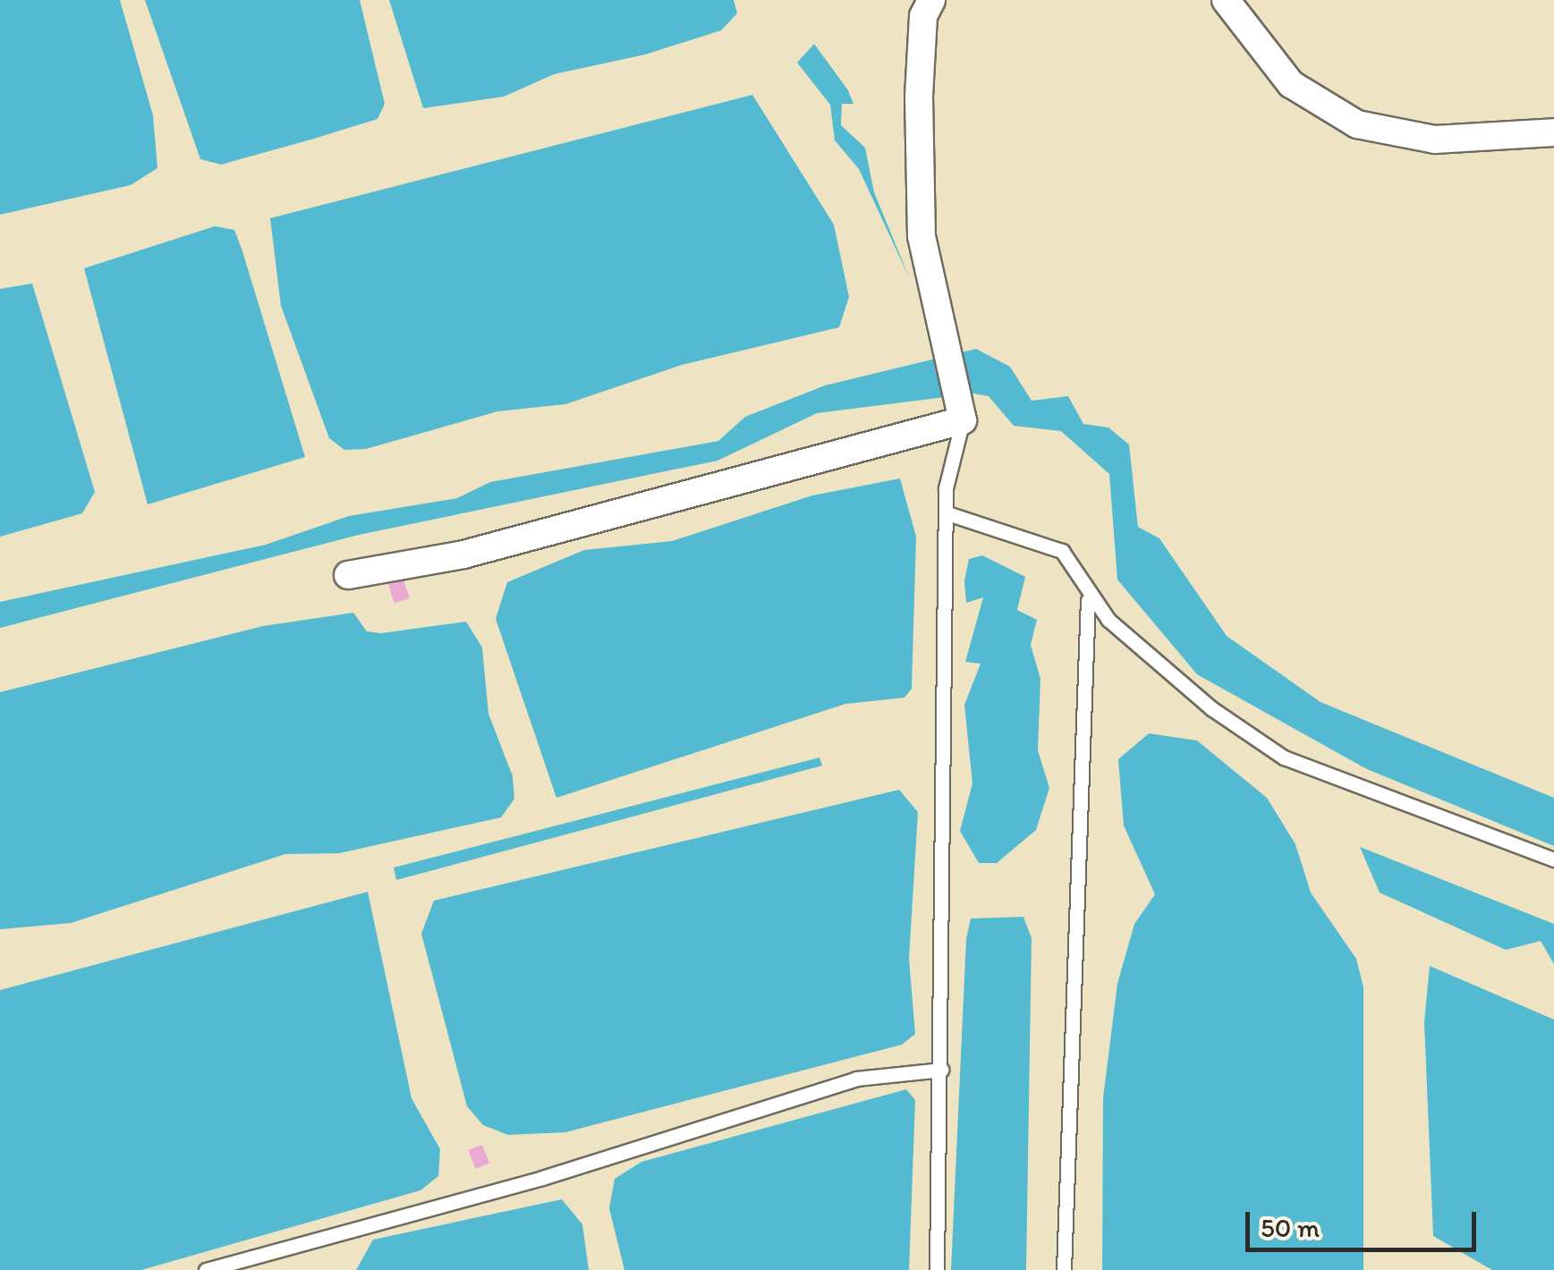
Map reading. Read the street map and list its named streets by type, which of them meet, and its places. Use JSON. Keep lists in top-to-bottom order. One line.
{"scale_bar":"50 m"}
